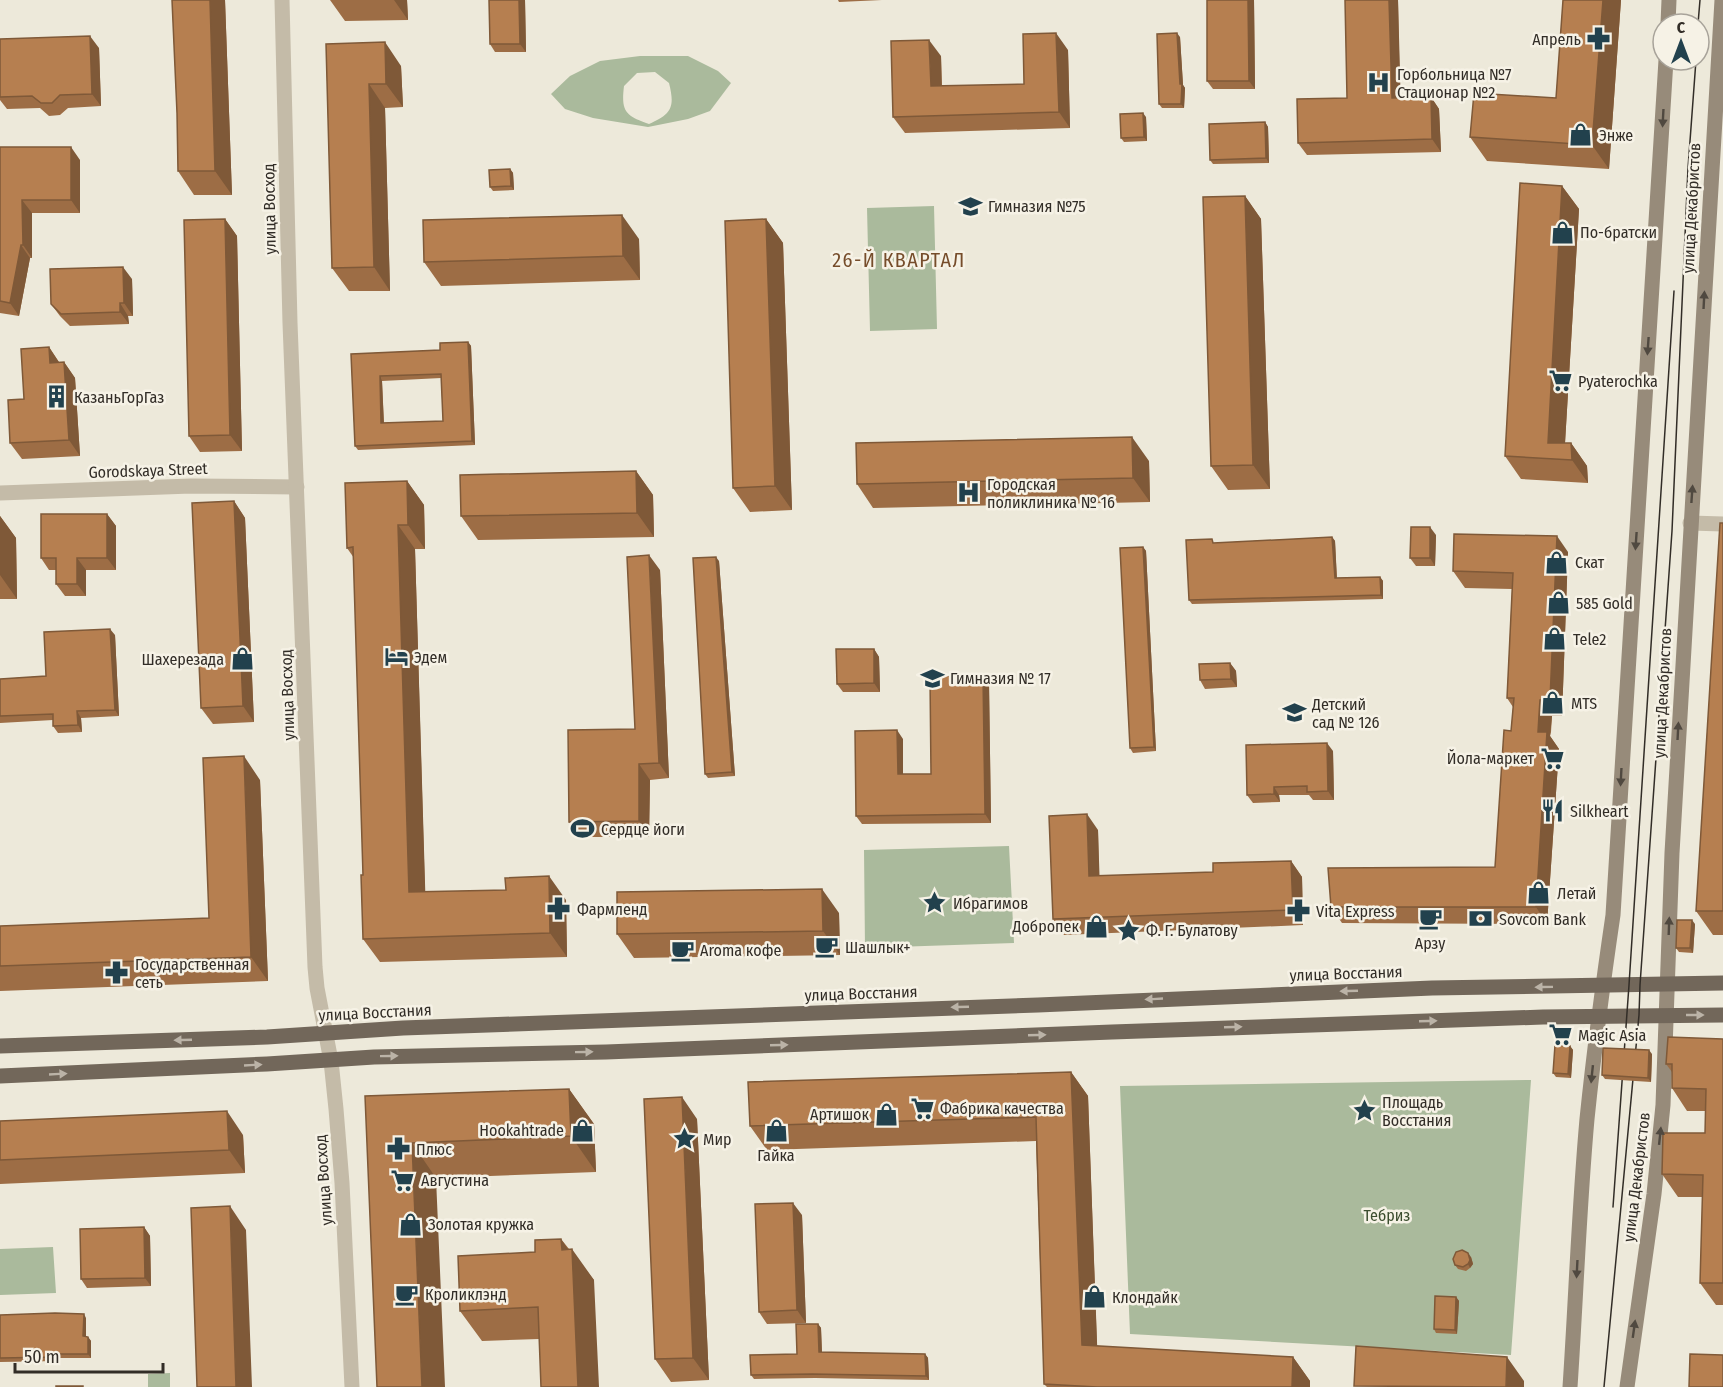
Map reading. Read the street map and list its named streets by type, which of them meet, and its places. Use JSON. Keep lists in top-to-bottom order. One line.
{"streets":{"main road":["улица Декабристов","улица Восстания"],"street":["улица Восход","Gorodskaya Street"]},"crossings":[["улица Декабристов","улица Восстания"],["улица Восход","Gorodskaya Street"],["улица Восход","улица Восстания"]],"districts":["26-Й КВАРТАЛ"],"parks":["Тебриз"],"places":{"pharmacy":["Апрель","Фармленд","Vita Express","Государственная сеть","Плюс"],"hospital":["Горбольница №7 Стационар №2","Городская поликлиника № 16"],"shop":["Энже","По-братски","Скат","585 Gold","Tele2","Шахерезада","MTS","Летай","Добропек","Артишок","Hookahtrade","Гайка","Золотая кружка","Клондайк"],"school or university":["Гимназия №75","Гимназия № 17","Детский сад № 126"],"supermarket":["Pyaterochka","Йола-маркет","Magic Asia","Фабрика качества","Августина"],"building":["КазаньГорГаз"],"hotel":["Эдем"],"restaurant":["Silkheart"],"sports":["Сердце йоги"],"place":["Ибрагимов","Ф. Г. Булатову","Площадь Восстания","Мир"],"cafe":["Арзу","Шашлык+","Aroma кофе","Кроликлэнд"],"bank":["Sovcom Bank"]},"scale_bar":"50 m","north":"top"}
